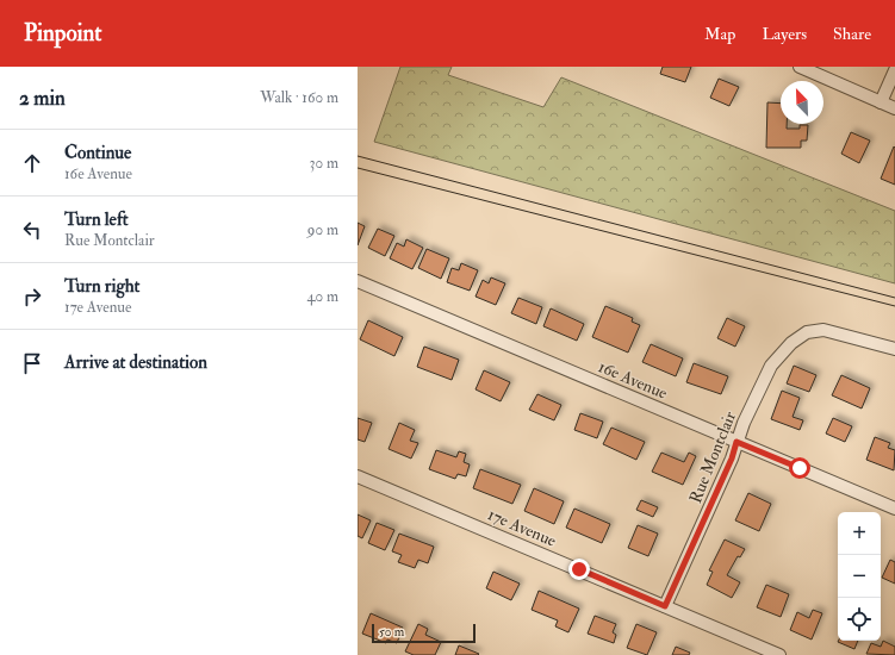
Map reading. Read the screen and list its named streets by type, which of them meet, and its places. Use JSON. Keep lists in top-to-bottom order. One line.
{"streets":{"street":["16e Avenue","Rue Montclair","17e Avenue"]},"crossings":[["16e Avenue","Rue Montclair"],["Rue Montclair","17e Avenue"]],"scale_bar":"50 m","north":"top left","page":{"header":"Pinpoint","nav":["Map","Layers","Share"],"heading":["2 min","Walk · 160 m"],"list":[["Continue","16e Avenue","30 m"],["Turn left","Rue Montclair","90 m"],["Turn right","17e Avenue","40 m"],"Arrive at destination"],"map_buttons":["+","−"],"scale":"50 m"}}
